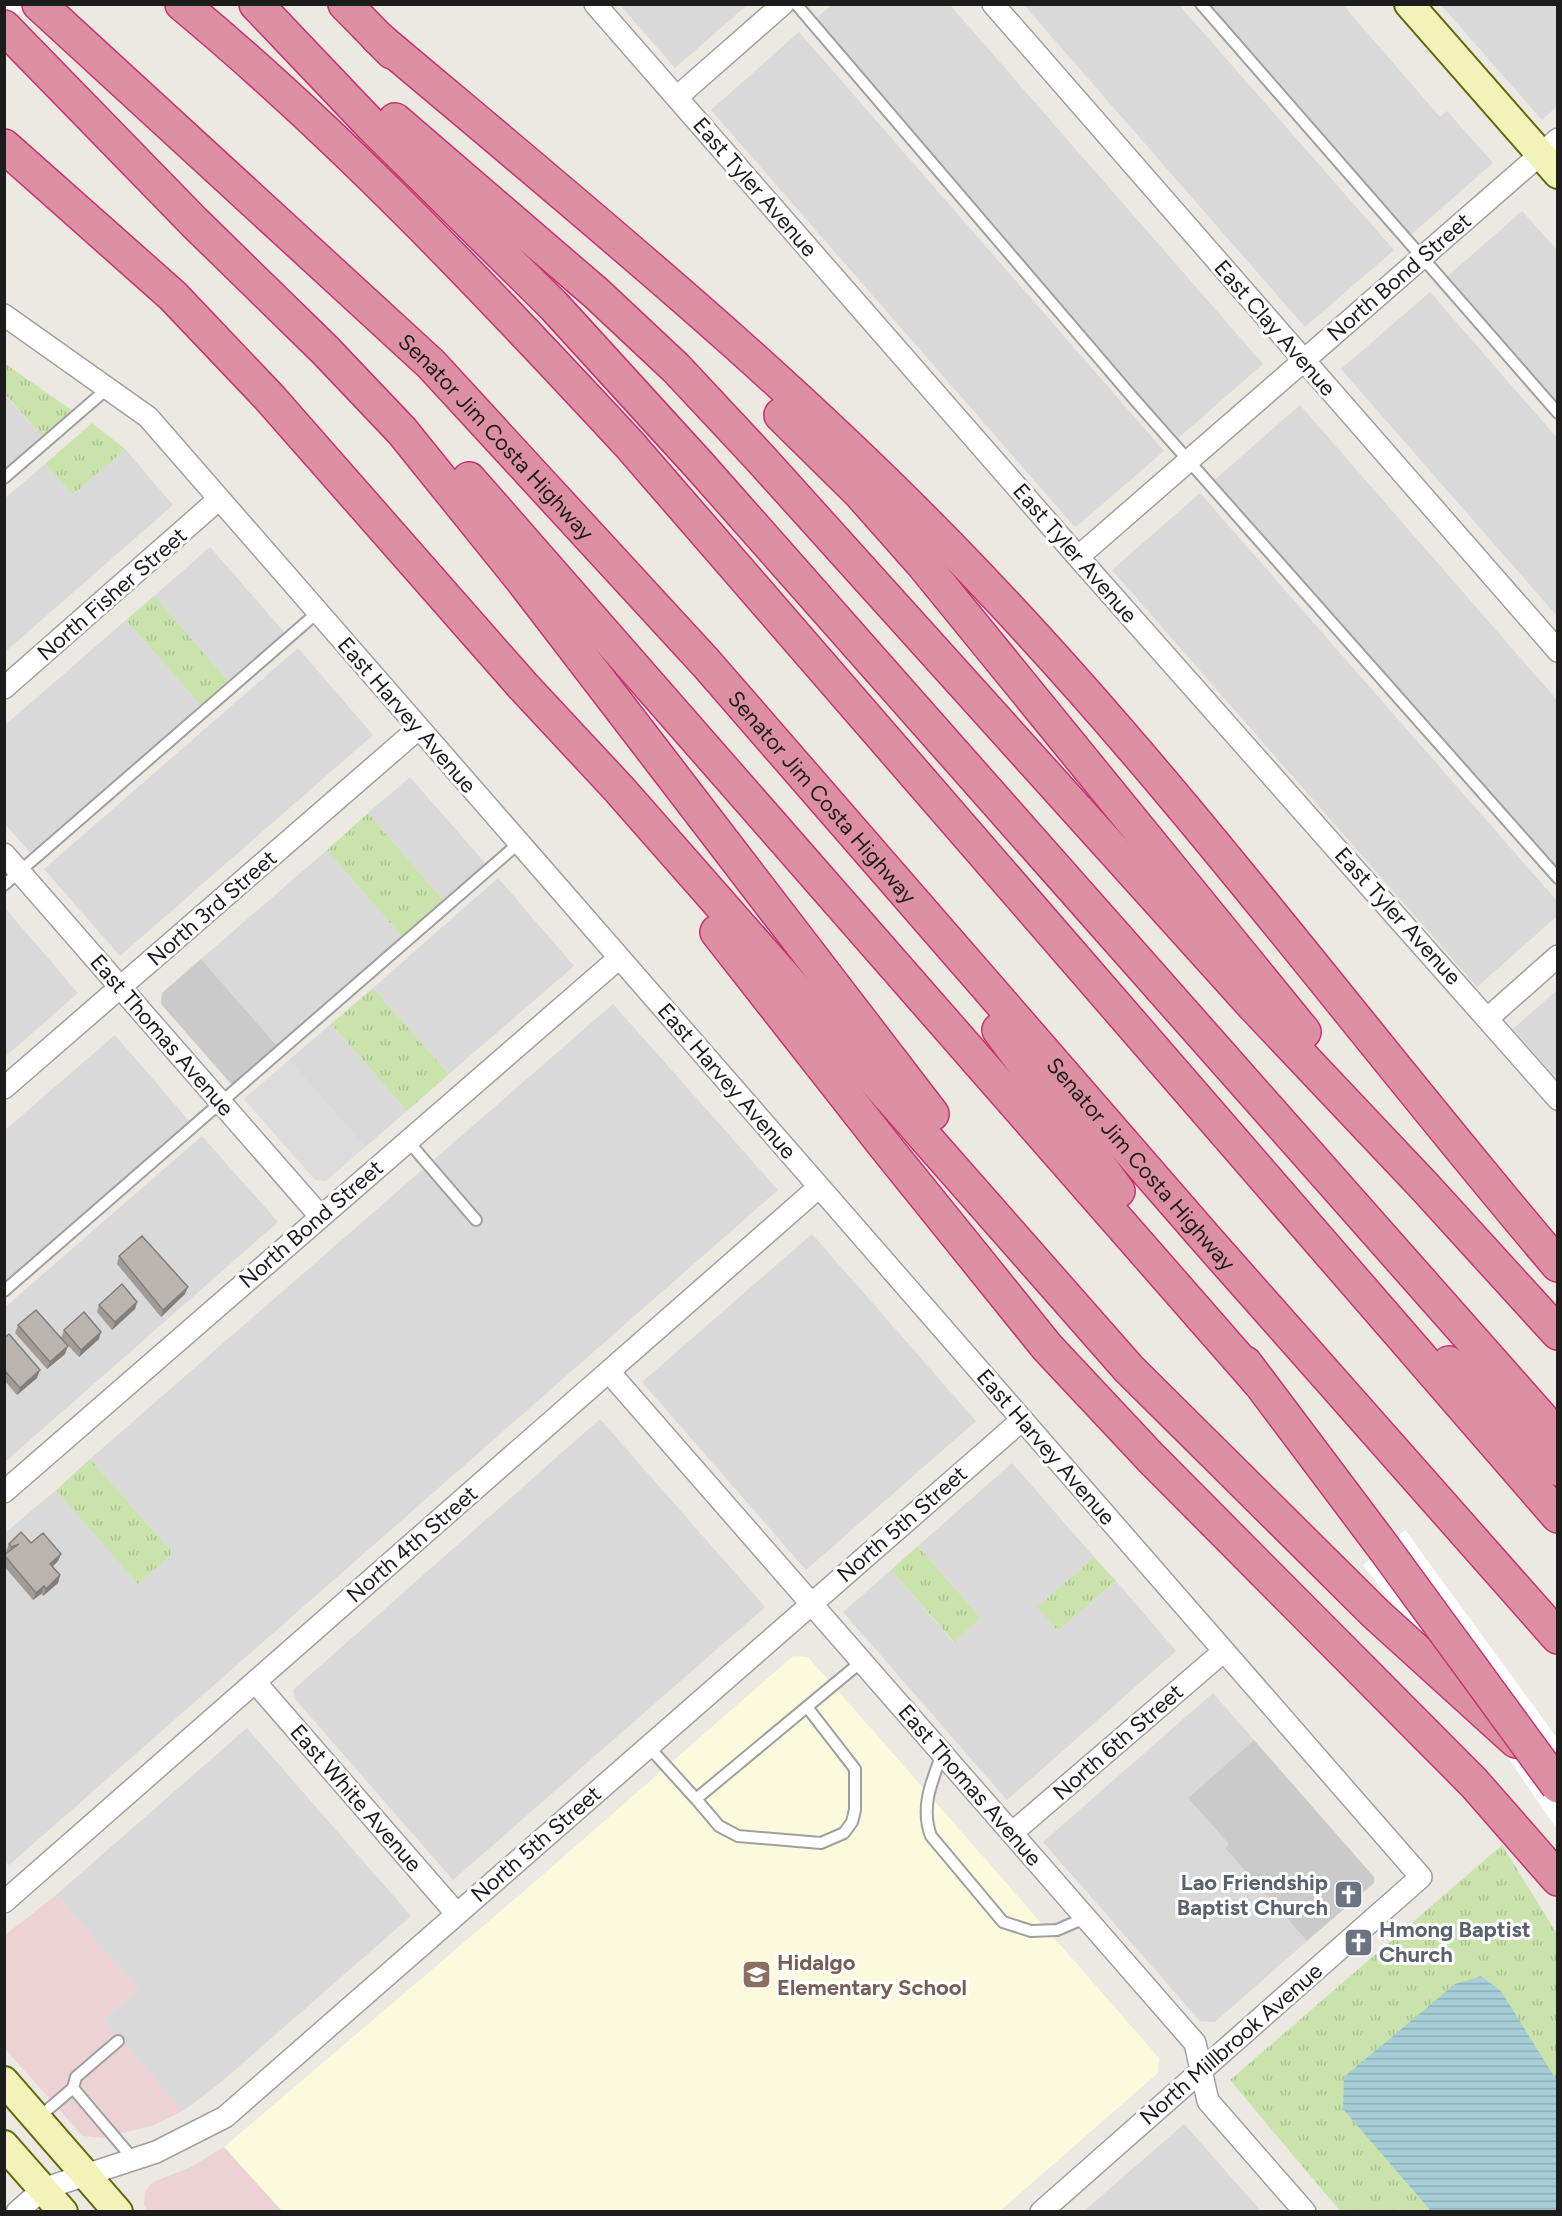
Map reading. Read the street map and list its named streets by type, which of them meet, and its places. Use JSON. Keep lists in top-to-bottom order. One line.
{"streets":{"highway":["Senator Jim Costa Highway"],"street":["East Tyler Avenue","North Bond Street","East Clay Avenue","North Fisher Street","East Harvey Avenue","North 3rd Street","East Thomas Avenue","North 5th Street","North 4th Street","North 6th Street","East White Avenue","North Millbrook Avenue"]},"crossings":[["East Tyler Avenue","North Bond Street"],["North Bond Street","East Clay Avenue"],["North Bond Street","East Harvey Avenue"],["North Bond Street","East Thomas Avenue"],["North Fisher Street","East Harvey Avenue"],["East Harvey Avenue","North 3rd Street"],["East Harvey Avenue","North 5th Street"],["East Harvey Avenue","North 4th Street"],["East Harvey Avenue","North 6th Street"],["East Harvey Avenue","North Millbrook Avenue"],["North 3rd Street","East Thomas Avenue"],["East Thomas Avenue","North 5th Street"],["East Thomas Avenue","North 4th Street"],["East Thomas Avenue","North 6th Street"],["East Thomas Avenue","North Millbrook Avenue"],["North 5th Street","East White Avenue"],["North 4th Street","East White Avenue"]],"places":{"church":["Lao Friendship Baptist Church","Hmong Baptist Church"],"school or university":["Hidalgo Elementary School"]}}
